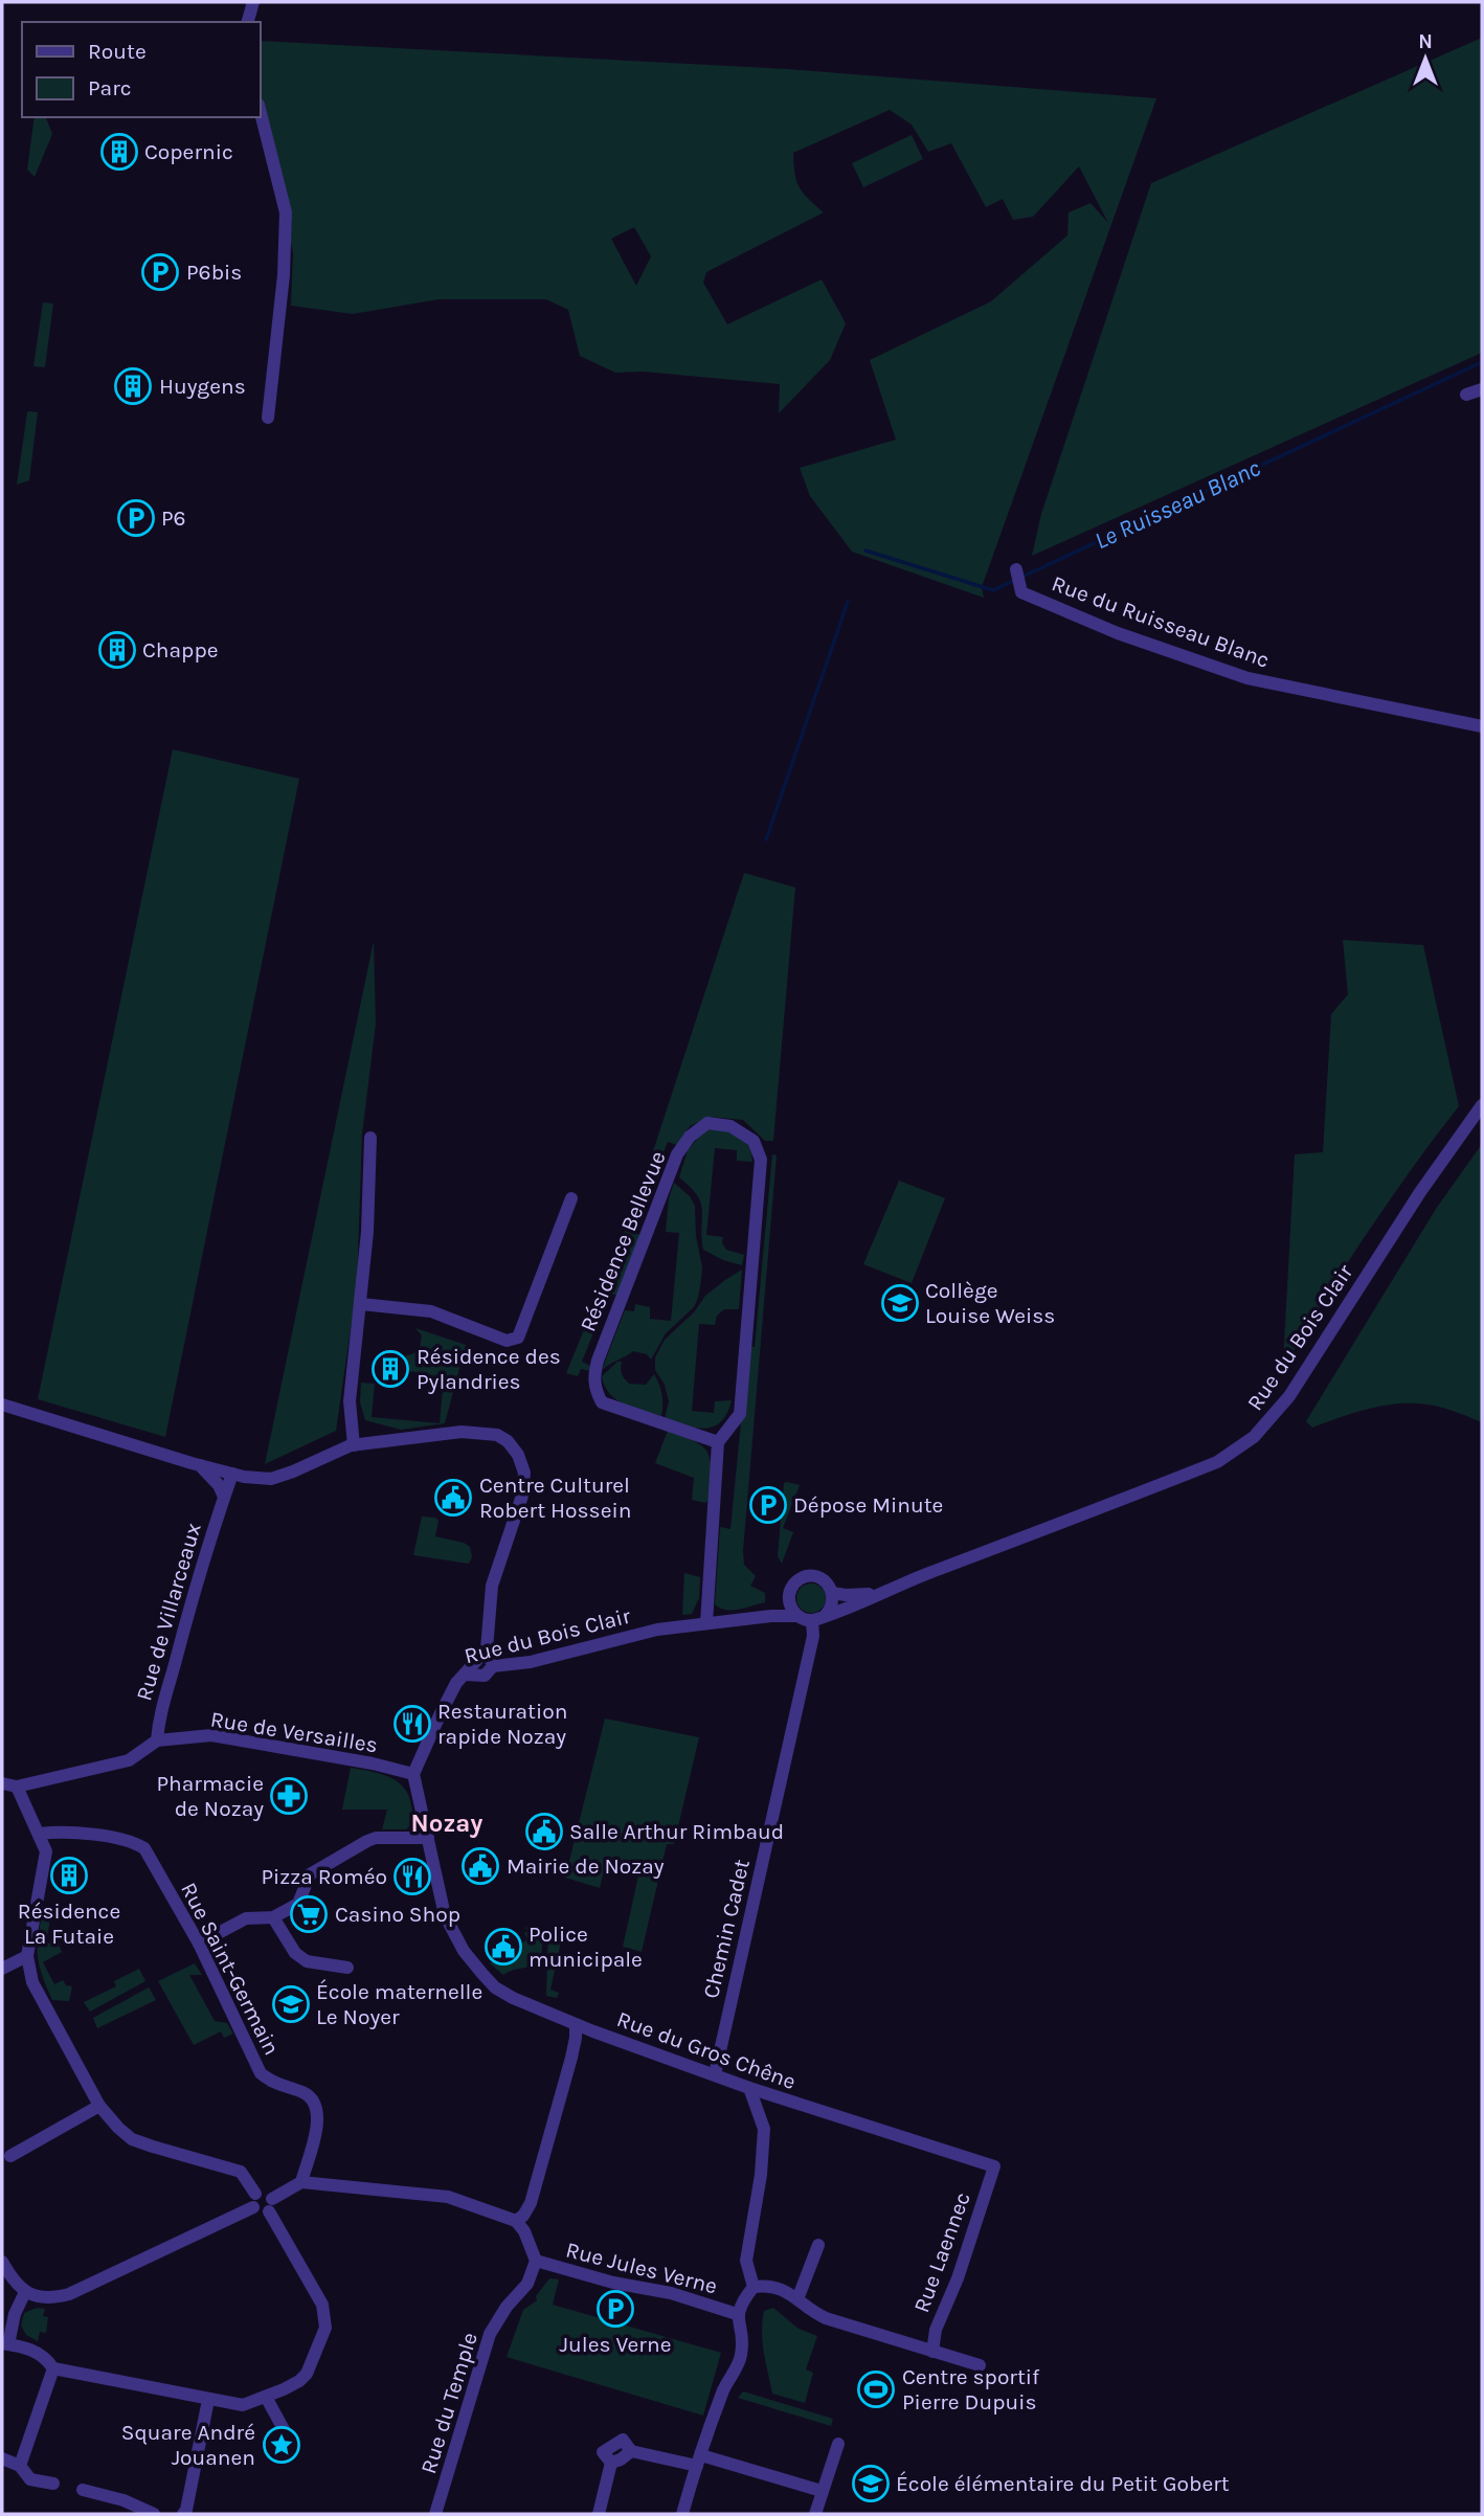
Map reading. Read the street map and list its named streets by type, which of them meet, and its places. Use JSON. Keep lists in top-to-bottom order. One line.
{"streets":{"street":["Rue du Ruisseau Blanc","Résidence Bellevue","Rue du Bois Clair","Rue de Villarceaux","Rue de Versailles","Chemin Cadet","Rue Saint-Germain","Rue du Gros Chêne","Rue Laennec","Rue Jules Verne","Rue du Temple"]},"crossings":[["Rue du Bois Clair","Rue de Versailles"],["Rue du Bois Clair","Chemin Cadet"],["Rue de Villarceaux","Rue de Versailles"],["Chemin Cadet","Rue du Gros Chêne"],["Rue du Gros Chêne","Rue Laennec"],["Rue Jules Verne","Rue du Temple"]],"districts":["Nozay"],"water":["Le Ruisseau Blanc"],"places":{"building":["Copernic","Huygens","Chappe","Résidence des Pylandries","Résidence La Futaie"],"parking":["P6bis","P6","Dépose Minute","Jules Verne"],"school or university":["Collège Louise Weiss","École maternelle Le Noyer","École élémentaire du Petit Gobert"],"public building":["Centre Culturel Robert Hossein","Salle Arthur Rimbaud","Mairie de Nozay","Police municipale"],"restaurant":["Restauration rapide Nozay","Pizza Roméo"],"pharmacy":["Pharmacie de Nozay"],"supermarket":["Casino Shop"],"sports":["Centre sportif Pierre Dupuis"],"place":["Square André Jouanen"]},"legend":["Route","Parc"],"north":"top"}
